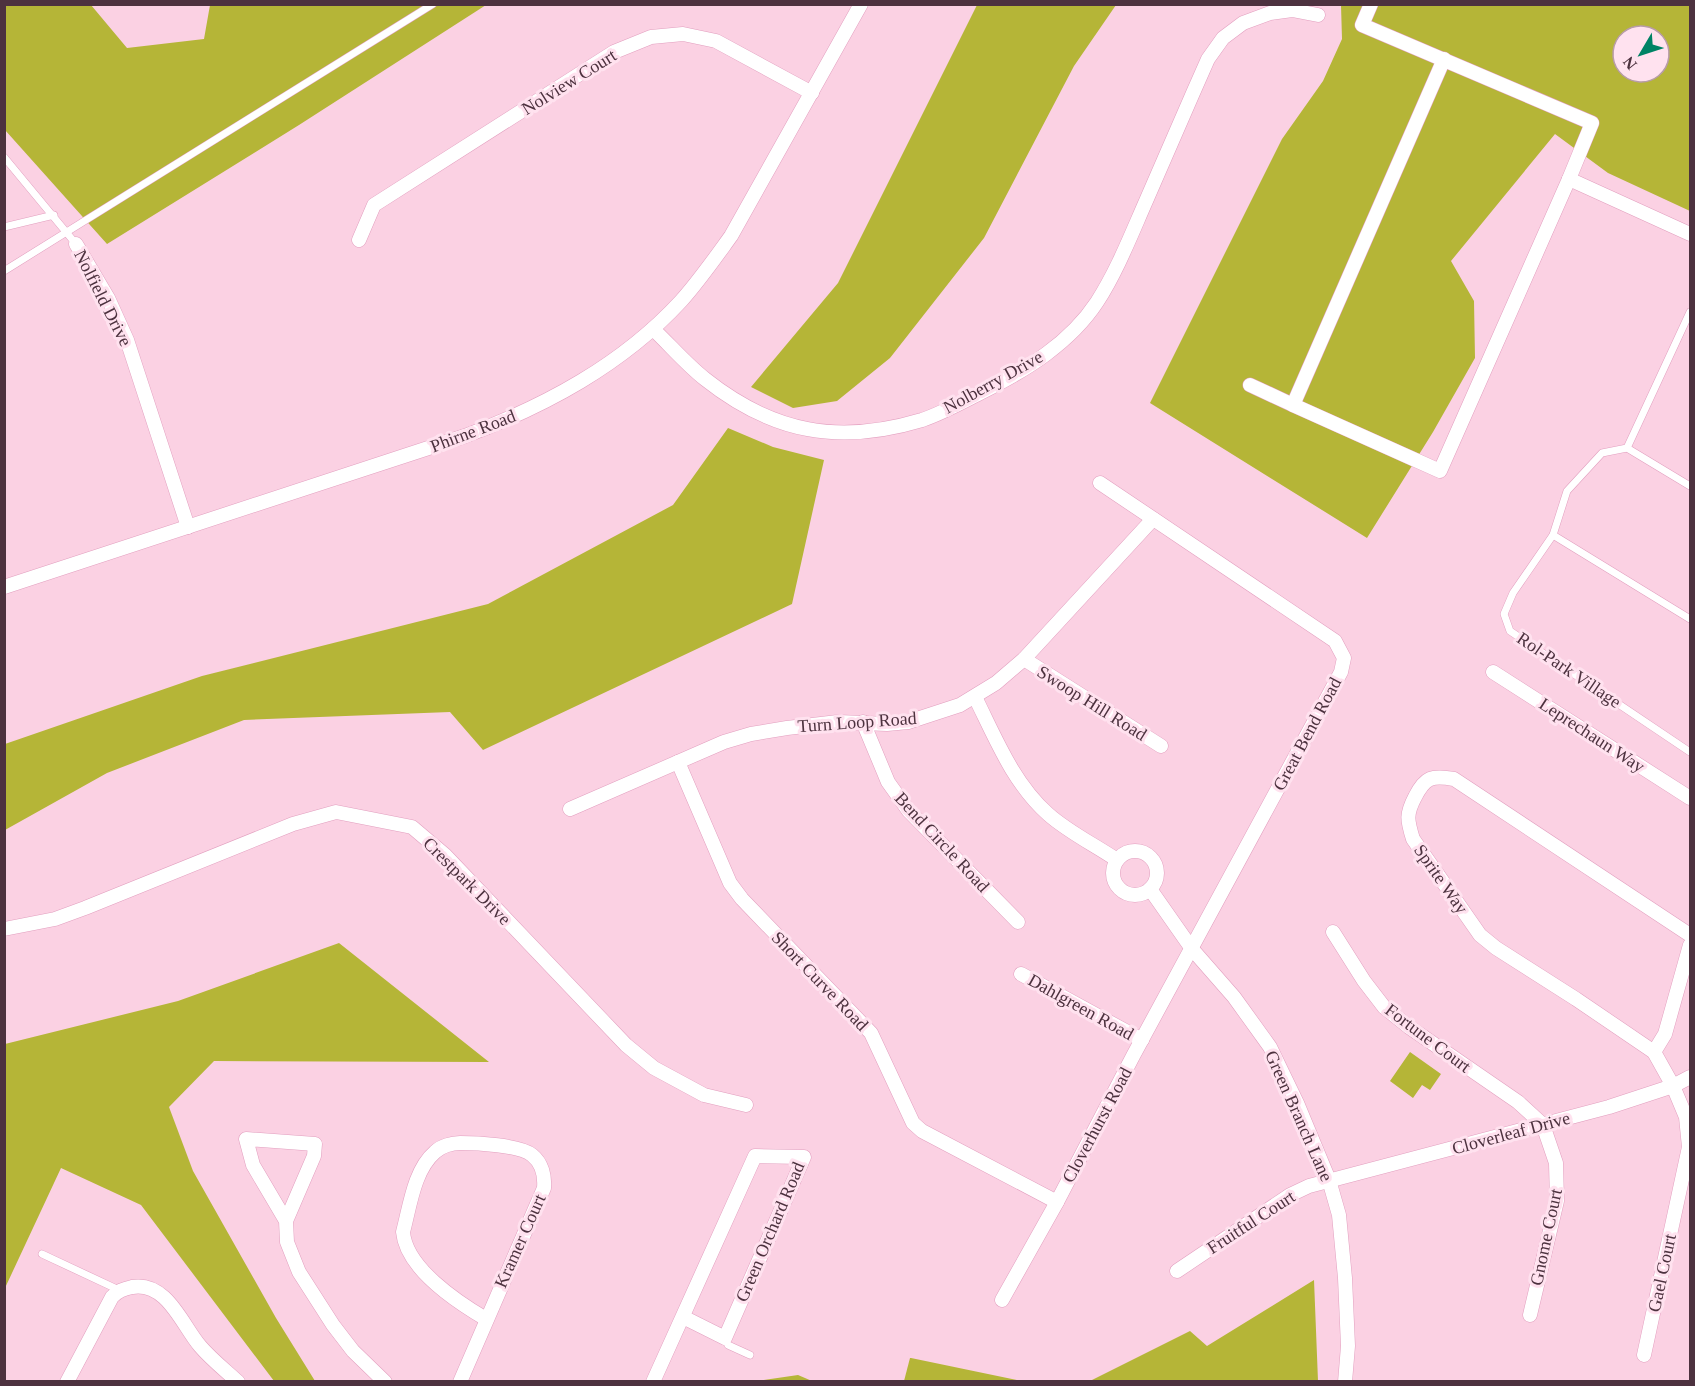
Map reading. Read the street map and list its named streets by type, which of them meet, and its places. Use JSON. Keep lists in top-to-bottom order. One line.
{"streets":{"street":["Nolview Court","Nolfield Drive","Nolberry Drive","Phirne Road","Swoop Hill Road","Turn Loop Road","Great Bend Road","Leprechaun Way","Bend Circle Road","Sprite Way","Crestpark Drive","Short Curve Road","Dahlgreen Road","Fortune Court","Green Branch Lane","Cloverhurst Road","Cloverleaf Drive","Fruitful Court","Green Orchard Road","Gnome Court","Kramer Court","Gael Court"],"lane":["Rol-Park Village"]},"crossings":[["Nolview Court","Phirne Road"],["Nolfield Drive","Phirne Road"],["Nolberry Drive","Phirne Road"],["Swoop Hill Road","Turn Loop Road"],["Turn Loop Road","Great Bend Road"],["Turn Loop Road","Bend Circle Road"],["Turn Loop Road","Short Curve Road"],["Great Bend Road","Green Branch Lane"],["Great Bend Road","Cloverhurst Road"],["Sprite Way","Cloverleaf Drive"],["Sprite Way","Gael Court"],["Short Curve Road","Cloverhurst Road"],["Dahlgreen Road","Cloverhurst Road"],["Fortune Court","Cloverleaf Drive"],["Fortune Court","Gnome Court"],["Green Branch Lane","Cloverhurst Road"],["Green Branch Lane","Cloverleaf Drive"],["Green Branch Lane","Fruitful Court"],["Cloverleaf Drive","Fruitful Court"],["Cloverleaf Drive","Gnome Court"],["Cloverleaf Drive","Gael Court"]],"north":"bottom left"}
